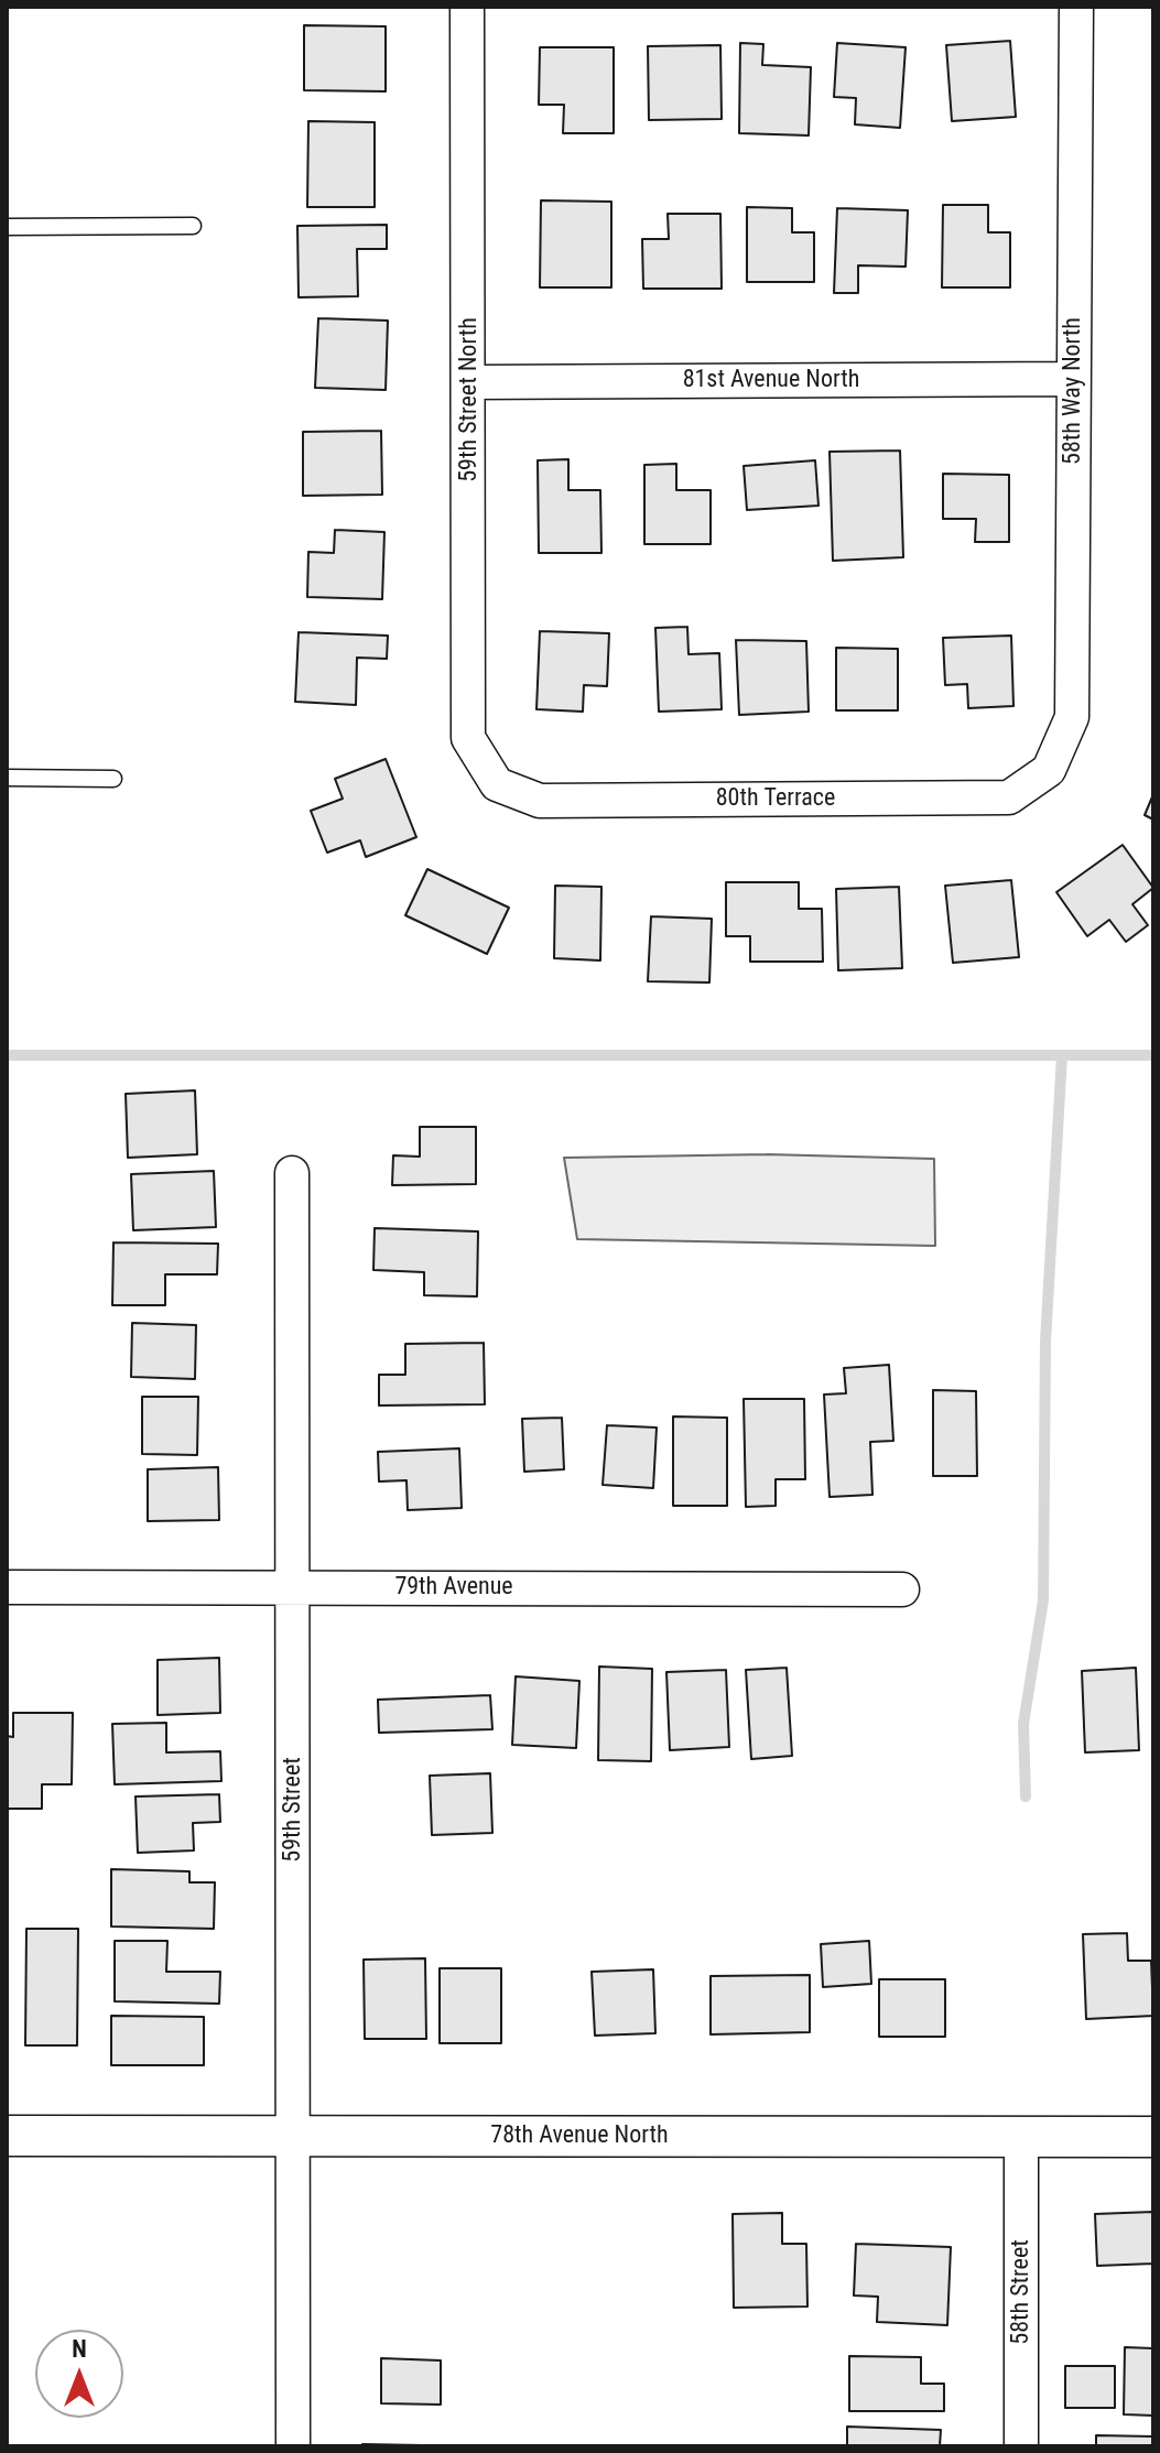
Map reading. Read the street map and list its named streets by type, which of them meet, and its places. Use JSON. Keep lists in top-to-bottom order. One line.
{"streets":{"street":["81st Avenue North","58th Way North","59th Street North","80th Terrace","79th Avenue","59th Street","78th Avenue North","58th Street"]},"crossings":[["81st Avenue North","58th Way North"],["81st Avenue North","59th Street North"],["58th Way North","80th Terrace"],["59th Street North","80th Terrace"],["79th Avenue","59th Street"],["59th Street","78th Avenue North"],["78th Avenue North","58th Street"]],"north":"top"}
